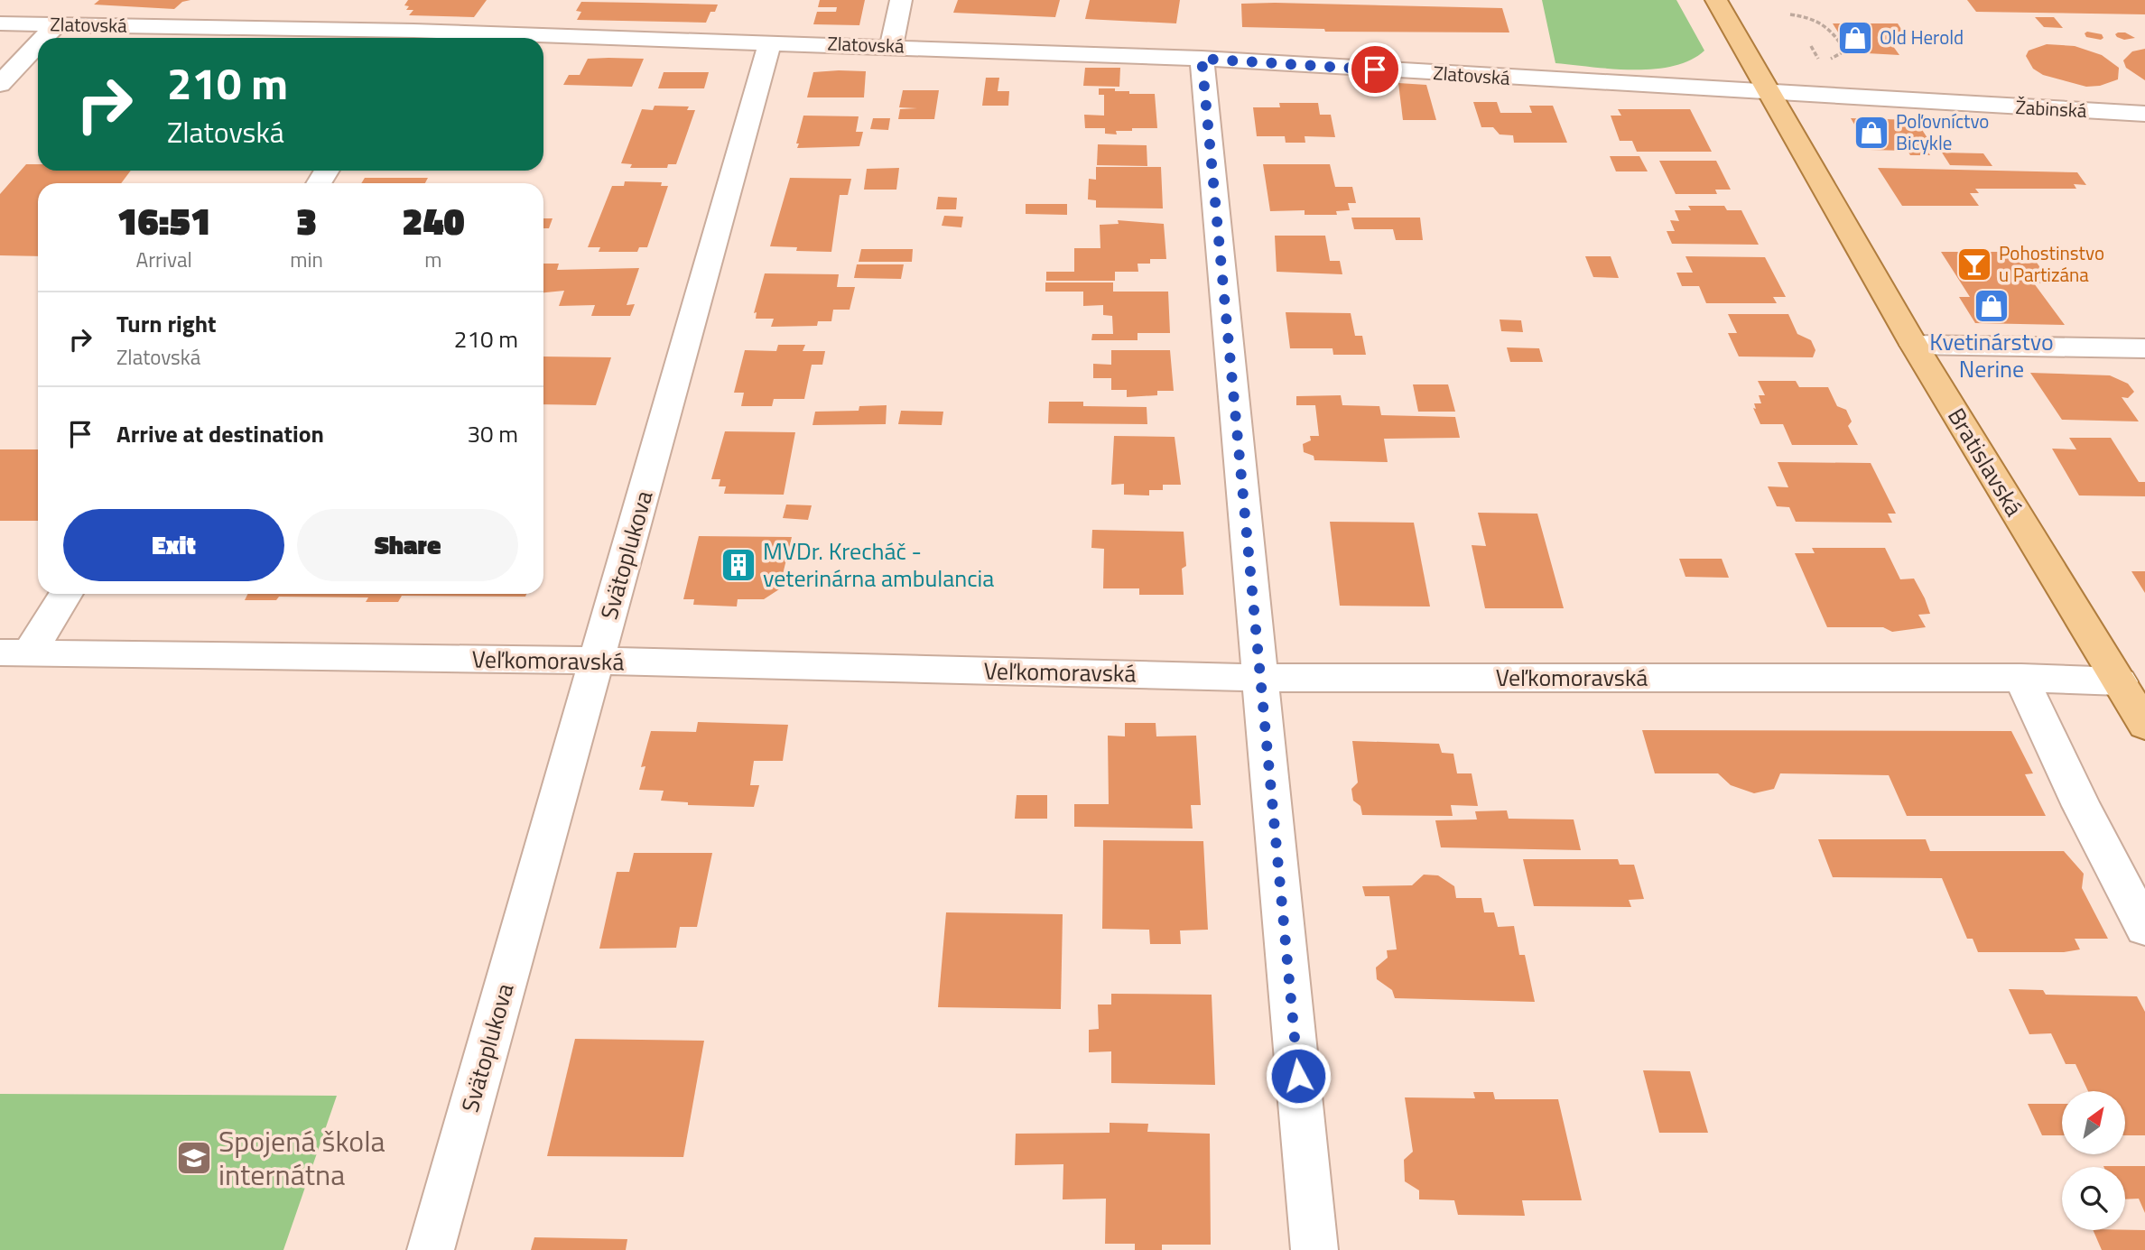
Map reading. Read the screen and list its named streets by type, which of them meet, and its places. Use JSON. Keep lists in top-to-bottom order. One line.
{"streets":{"main road":["Bratislavská"],"street":["Zlatovská","Žabinská","Svätoplukova","Veľkomoravská"]},"crossings":[["Zlatovská","Žabinská"],["Zlatovská","Bratislavská"],["Zlatovská","Svätoplukova"],["Žabinská","Bratislavská"],["Bratislavská","Veľkomoravská"],["Svätoplukova","Veľkomoravská"]],"places":{"shop":["Old Herold","Poľovníctvo Bicykle","Kvetinárstvo Nerine"],"bar":["Pohostinstvo u Partizána"],"building":["MVDr. Krecháč - veterinárna ambulancia"],"school or university":["Spojená škola internátna"]},"north":"top right","page":{"turn":["210 m","Zlatovská"],"eta":["16:51","Arrival","3","min","240","m"],"list":[{"name":"Turn right","note":"Zlatovská","value":"210 m"},{"name":"Arrive at destination","value":"30 m"}],"buttons":["Exit","Share"]}}
